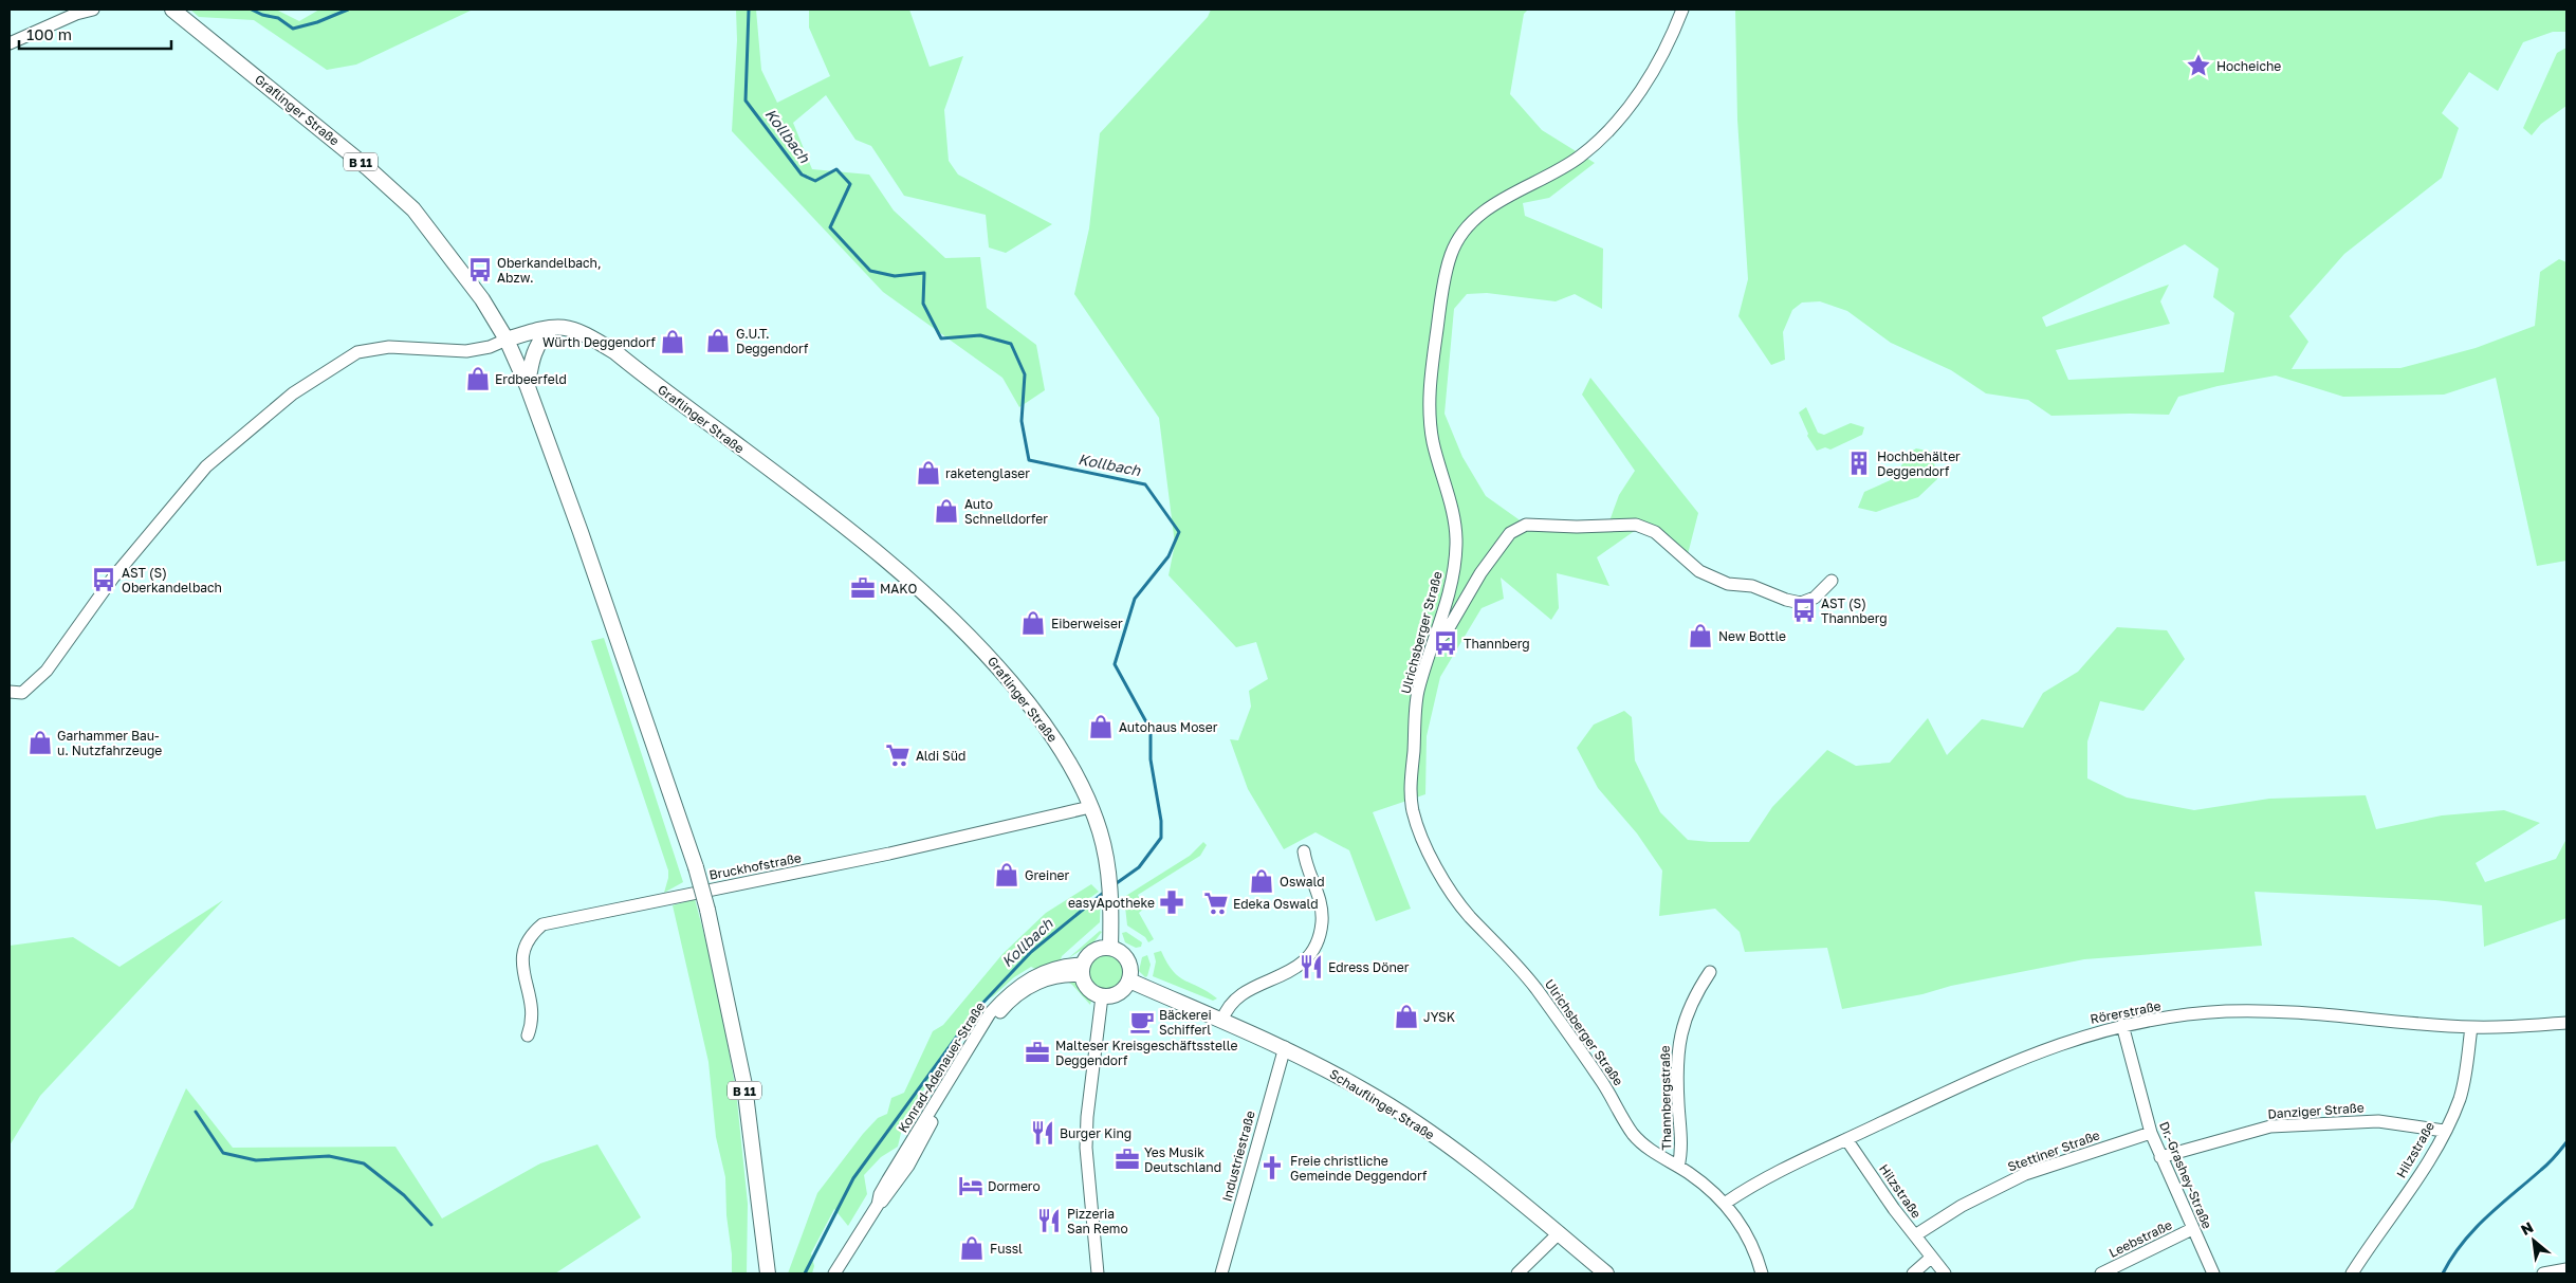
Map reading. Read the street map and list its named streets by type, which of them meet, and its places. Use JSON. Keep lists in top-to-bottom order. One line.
{"streets":{"main road":["Graflinger Straße","B 11","Schauflinger Straße"],"street":["Ulrichsberger Straße","Bruckhofstraße","Rörerstraße","Konrad-Adenauer-Straße","Thannbergstraße","Danziger Straße","Hilzstraße","Stettiner Straße","Industriestraße","Dr.-Grashey-Straße","Leebstraße"]},"crossings":[["Graflinger Straße","B 11"],["Graflinger Straße","Bruckhofstraße"],["Graflinger Straße","Konrad-Adenauer-Straße"],["Graflinger Straße","Schauflinger Straße"],["Ulrichsberger Straße","Rörerstraße"],["Ulrichsberger Straße","Thannbergstraße"],["Rörerstraße","Hilzstraße"],["Rörerstraße","Dr.-Grashey-Straße"],["Konrad-Adenauer-Straße","Schauflinger Straße"],["Schauflinger Straße","Industriestraße"],["Danziger Straße","Hilzstraße"],["Danziger Straße","Dr.-Grashey-Straße"],["Hilzstraße","Stettiner Straße"],["Stettiner Straße","Dr.-Grashey-Straße"],["Dr.-Grashey-Straße","Leebstraße"]],"water":["Kollbach"],"places":{"place":["Hocheiche"],"bus stop":["Oberkandelbach, Abzw.","AST (S) Oberkandelbach","AST (S) Thannberg","Thannberg"],"shop":["G.U.T. Deggendorf","Würth Deggendorf","Erdbeerfeld","raketenglaser","Auto Schnelldorfer","Eiberweiser","New Bottle","Autohaus Moser","Garhammer Bau- u. Nutzfahrzeuge","Greiner","Oswald","JYSK","Fussl"],"building":["Hochbehälter Deggendorf"],"office":["MAKO","Malteser Kreisgeschäftsstelle Deggendorf","Yes Musik Deutschland"],"supermarket":["Aldi Süd","Edeka Oswald"],"pharmacy":["easyApotheke"],"restaurant":["Edress Döner","Burger King","Pizzeria San Remo"],"cafe":["Bäckerei Schifferl"],"church":["Freie christliche Gemeinde Deggendorf"],"hotel":["Dormero"]},"scale_bar":"100 m","north":"top left"}
